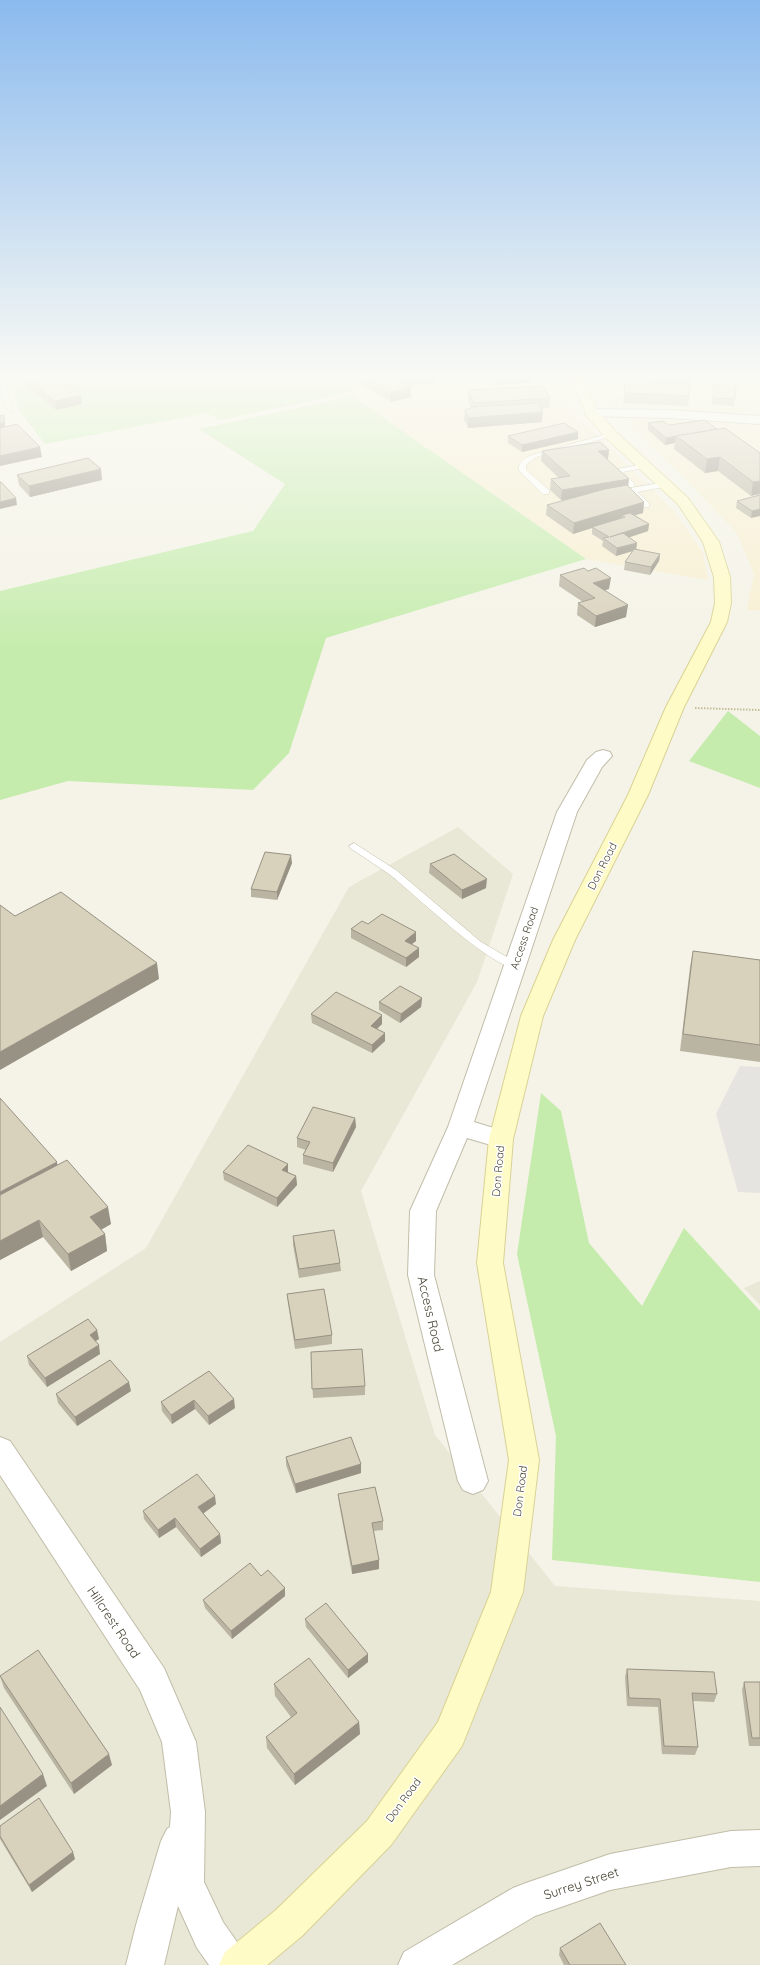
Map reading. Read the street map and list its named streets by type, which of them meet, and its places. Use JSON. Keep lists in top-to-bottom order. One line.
{"streets":{"main road":["Don Road"],"street":["Access Road","Hillcrest Road","Surrey Street"]}}
